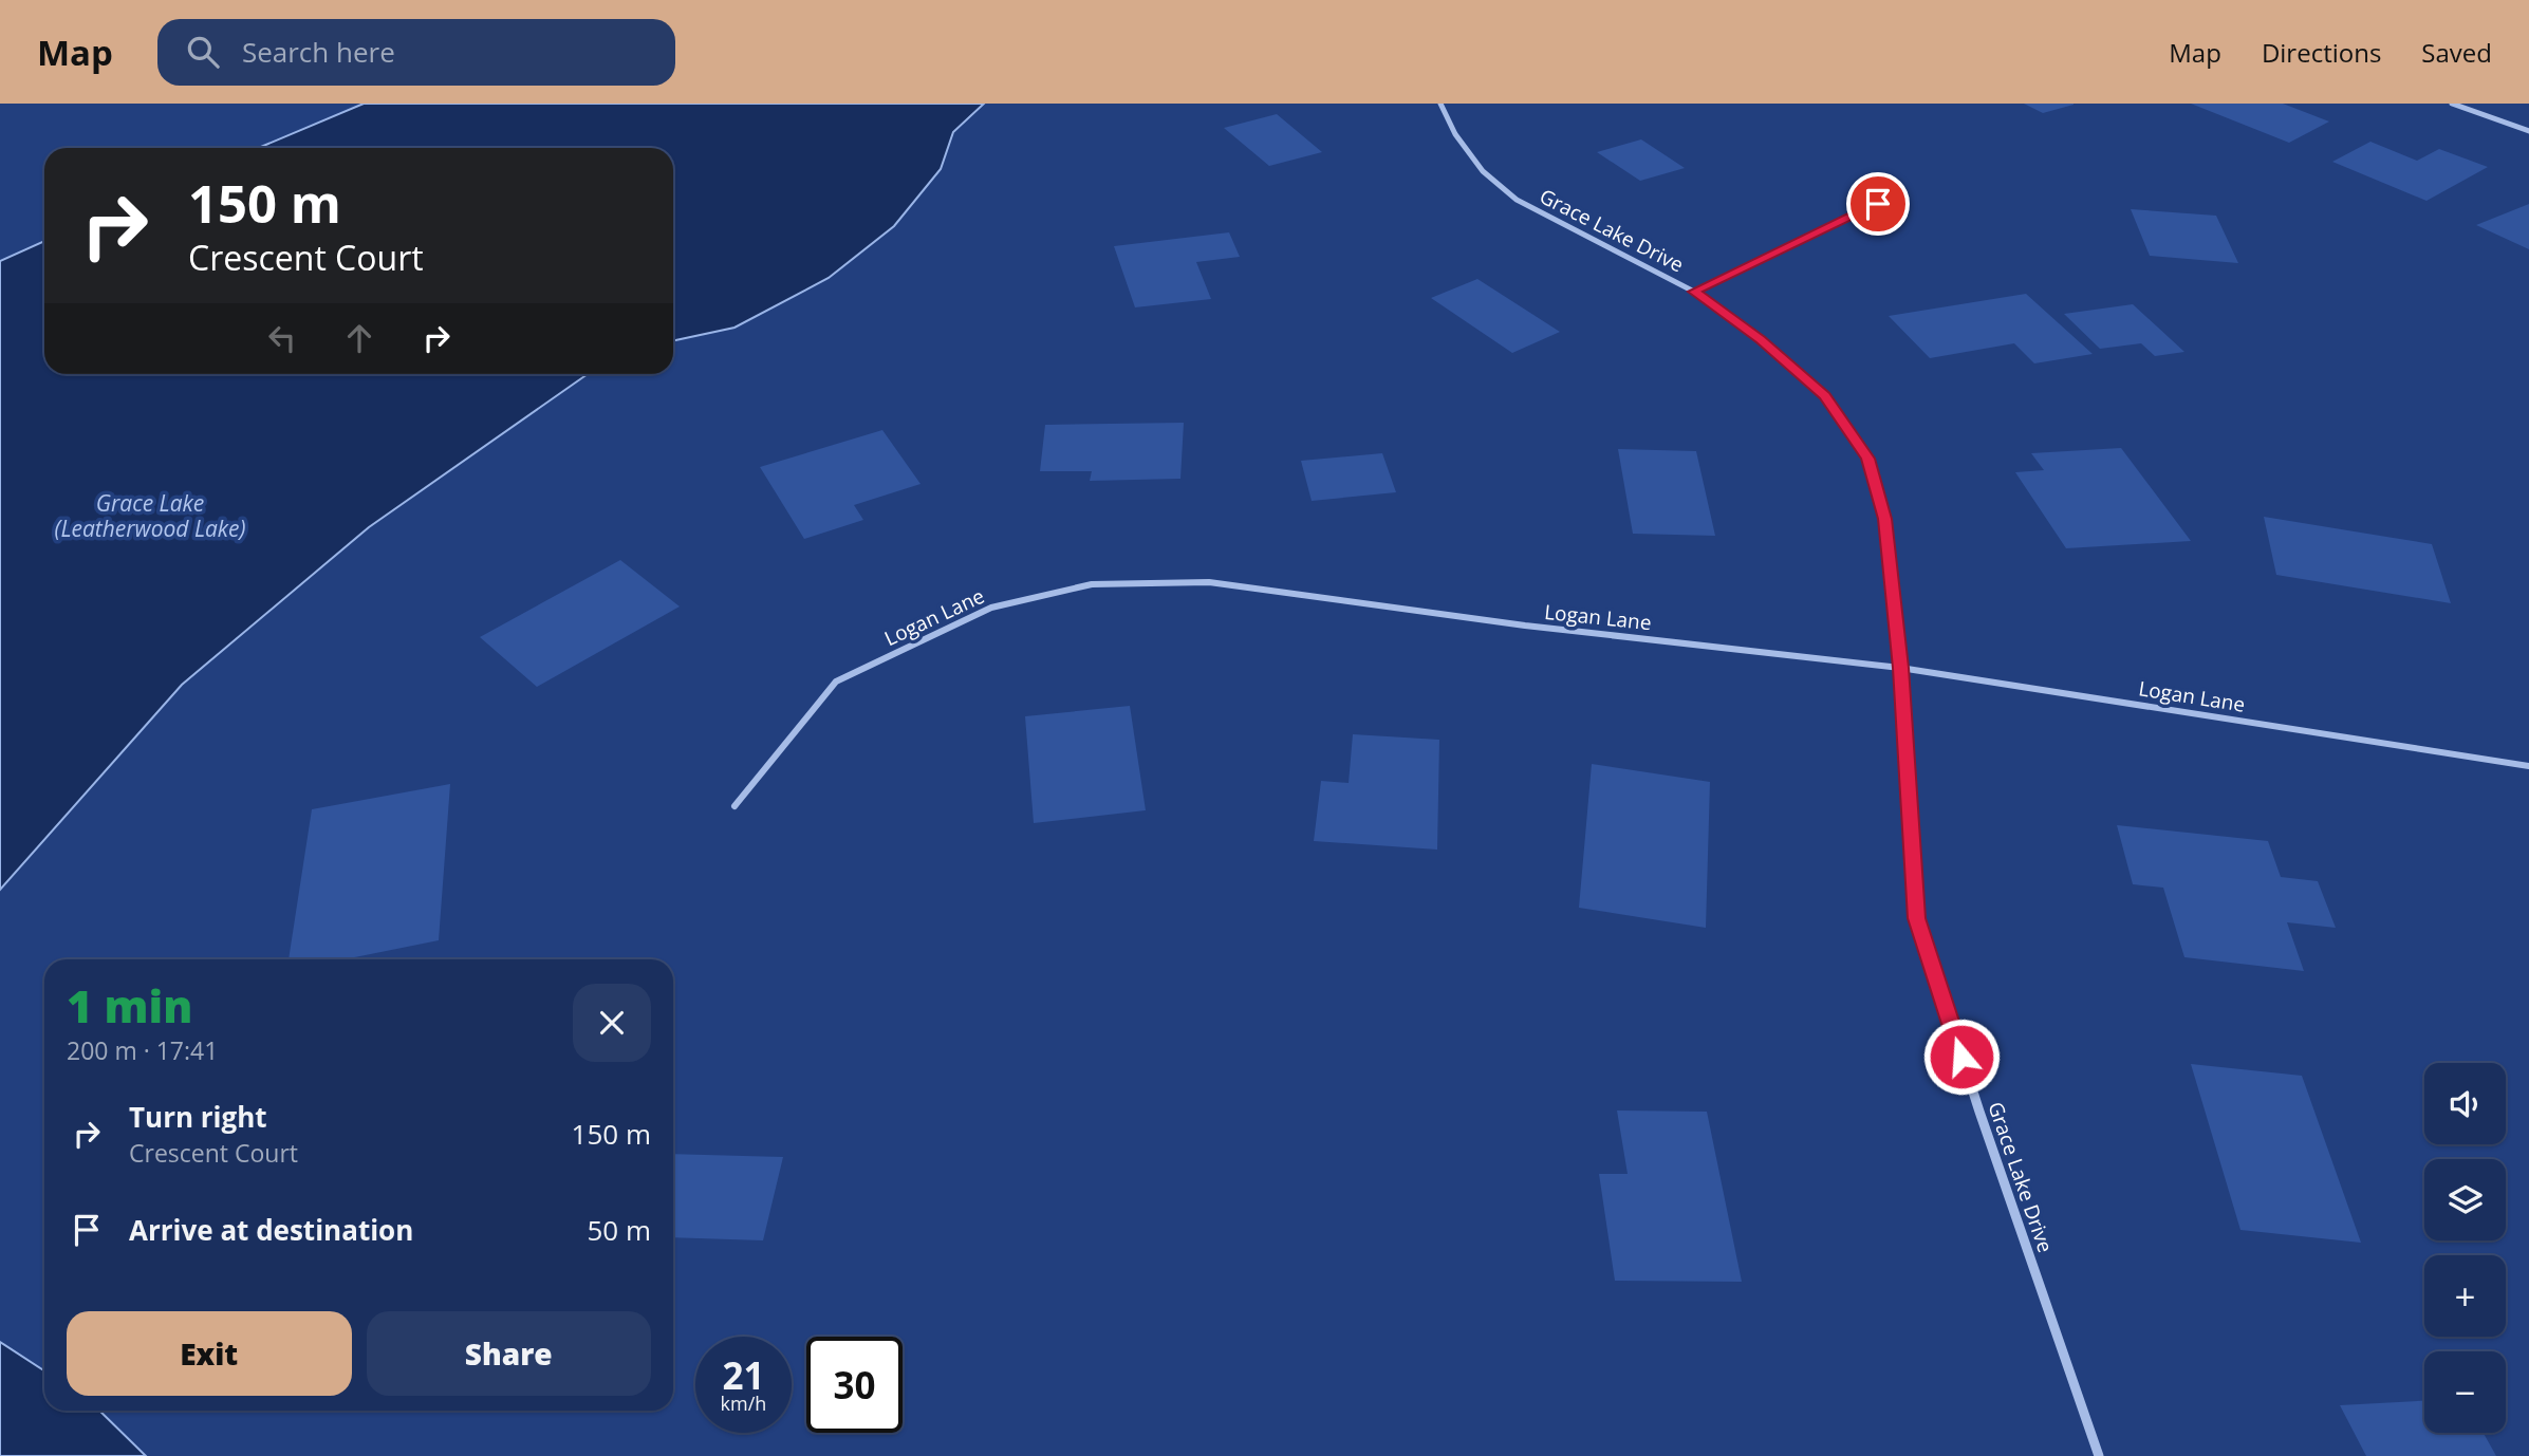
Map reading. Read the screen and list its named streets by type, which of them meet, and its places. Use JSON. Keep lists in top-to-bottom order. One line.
{"streets":{"street":["Grace Lake Drive","Logan Lane"]},"crossings":[["Grace Lake Drive","Logan Lane"]],"water":["Grace Lake (Leatherwood Lake)"],"page":{"header":"Map","search":"Search here","nav":["Map","Directions","Saved"],"turn":["150 m","Crescent Court"],"heading":["1 min","200 m · 17:41"],"map_buttons":["+","−"],"list":[{"name":"Turn right","note":"Crescent Court","value":"150 m"},{"name":"Arrive at destination","value":"50 m"}],"buttons":["Exit","Share"],"speed":"21 km/h","limit":"30"}}
